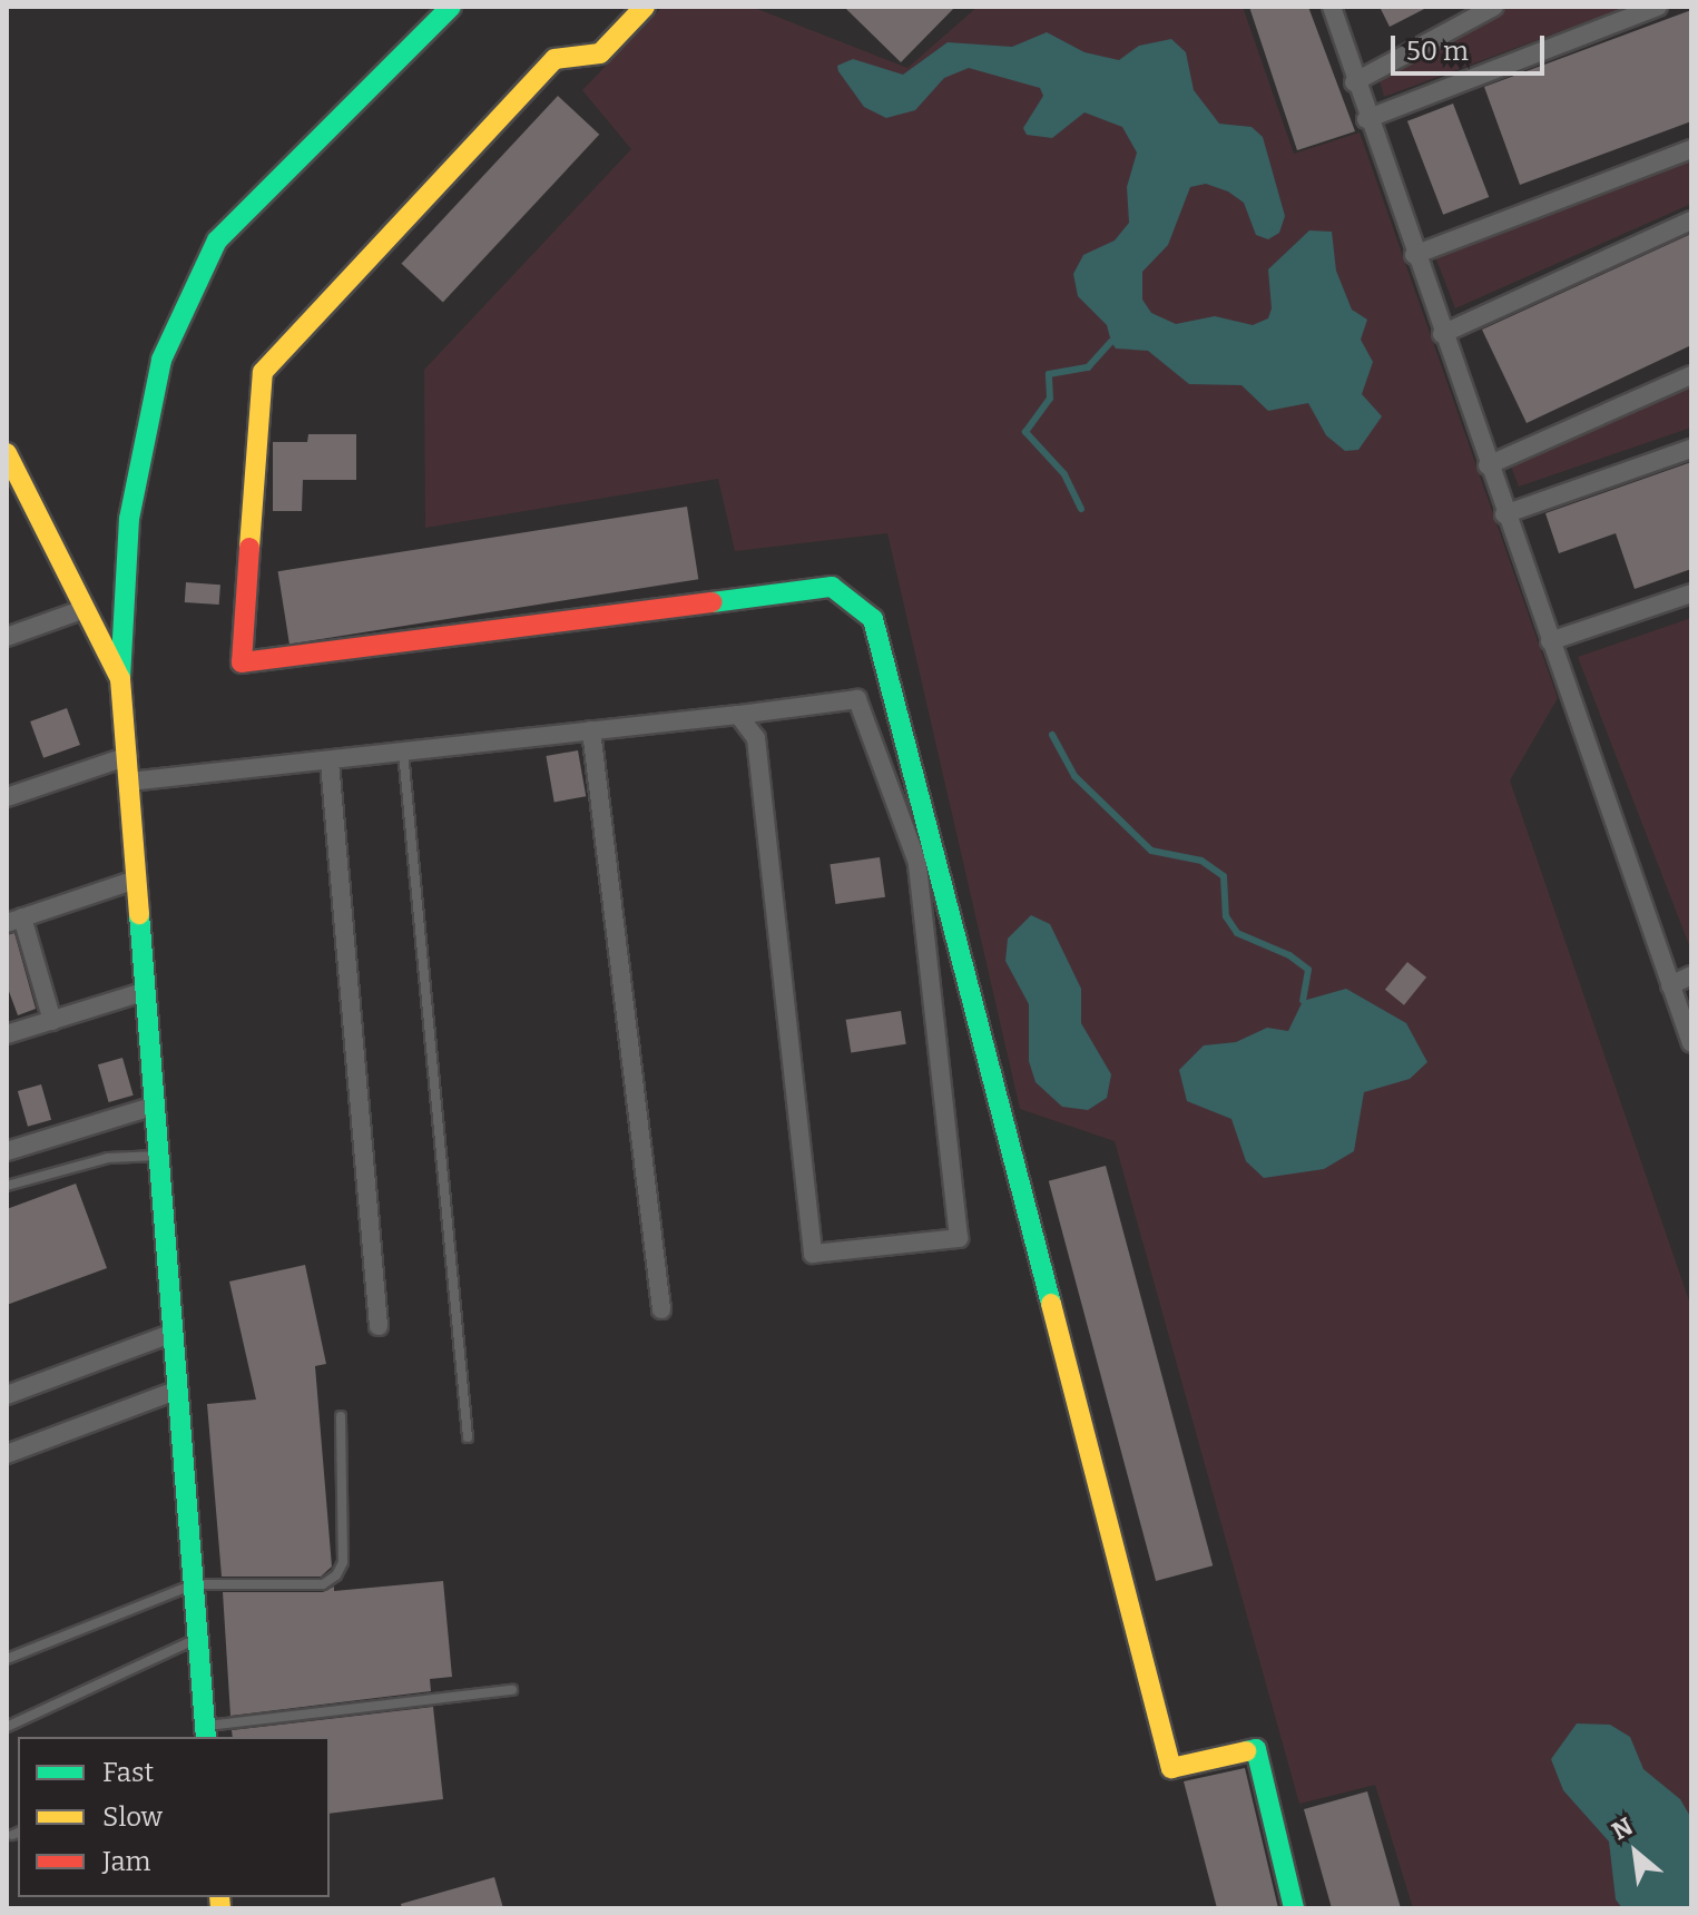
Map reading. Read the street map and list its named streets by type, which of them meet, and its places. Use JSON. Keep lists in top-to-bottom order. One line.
{"legend":["Fast","Slow","Jam"],"scale_bar":"50 m","north":"top left"}
